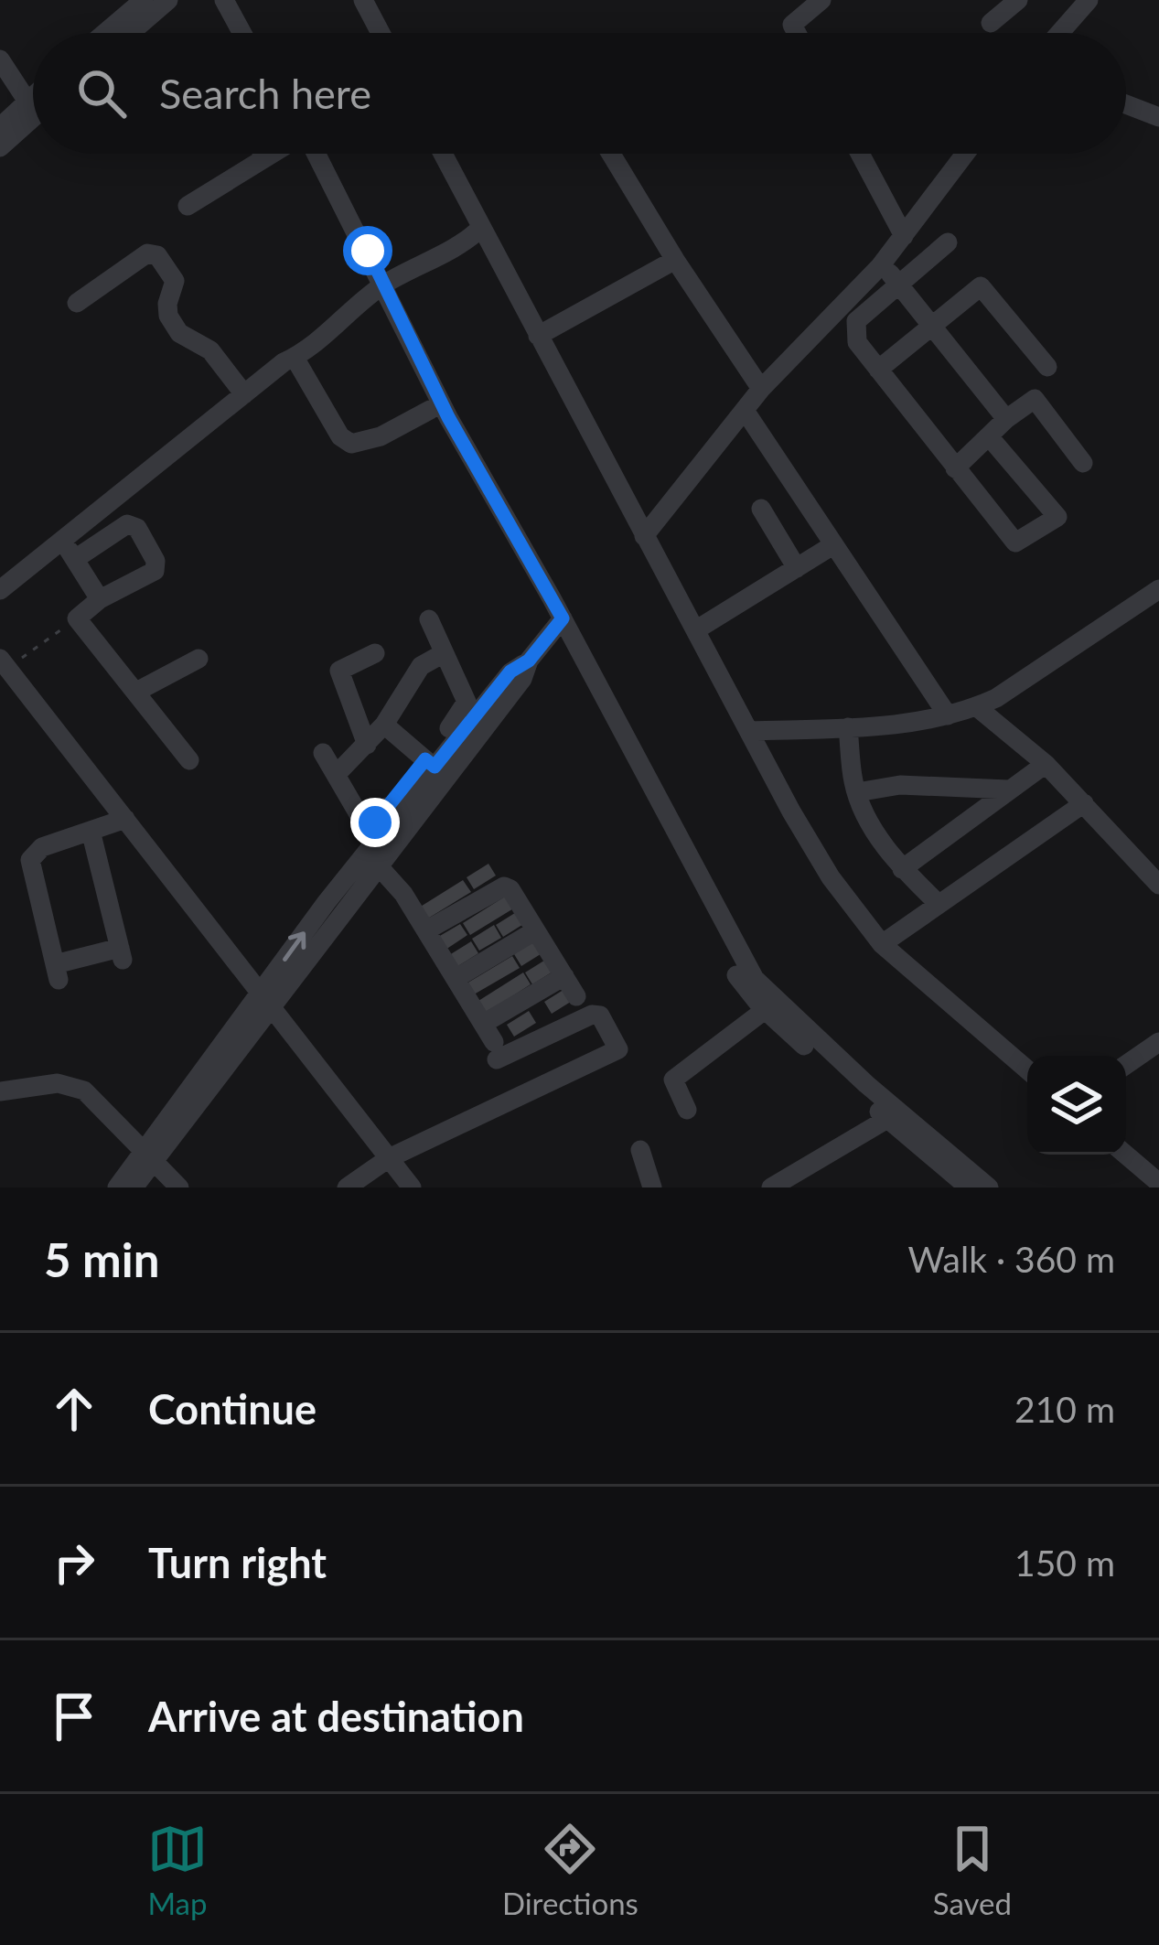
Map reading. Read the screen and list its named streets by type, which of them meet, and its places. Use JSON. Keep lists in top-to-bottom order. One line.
{"page":{"search":"Search here","heading":["5 min","Walk · 360 m"],"list":[["Continue","210 m"],["Turn right","150 m"],"Arrive at destination"],"nav":["Map","Directions","Saved"]}}
